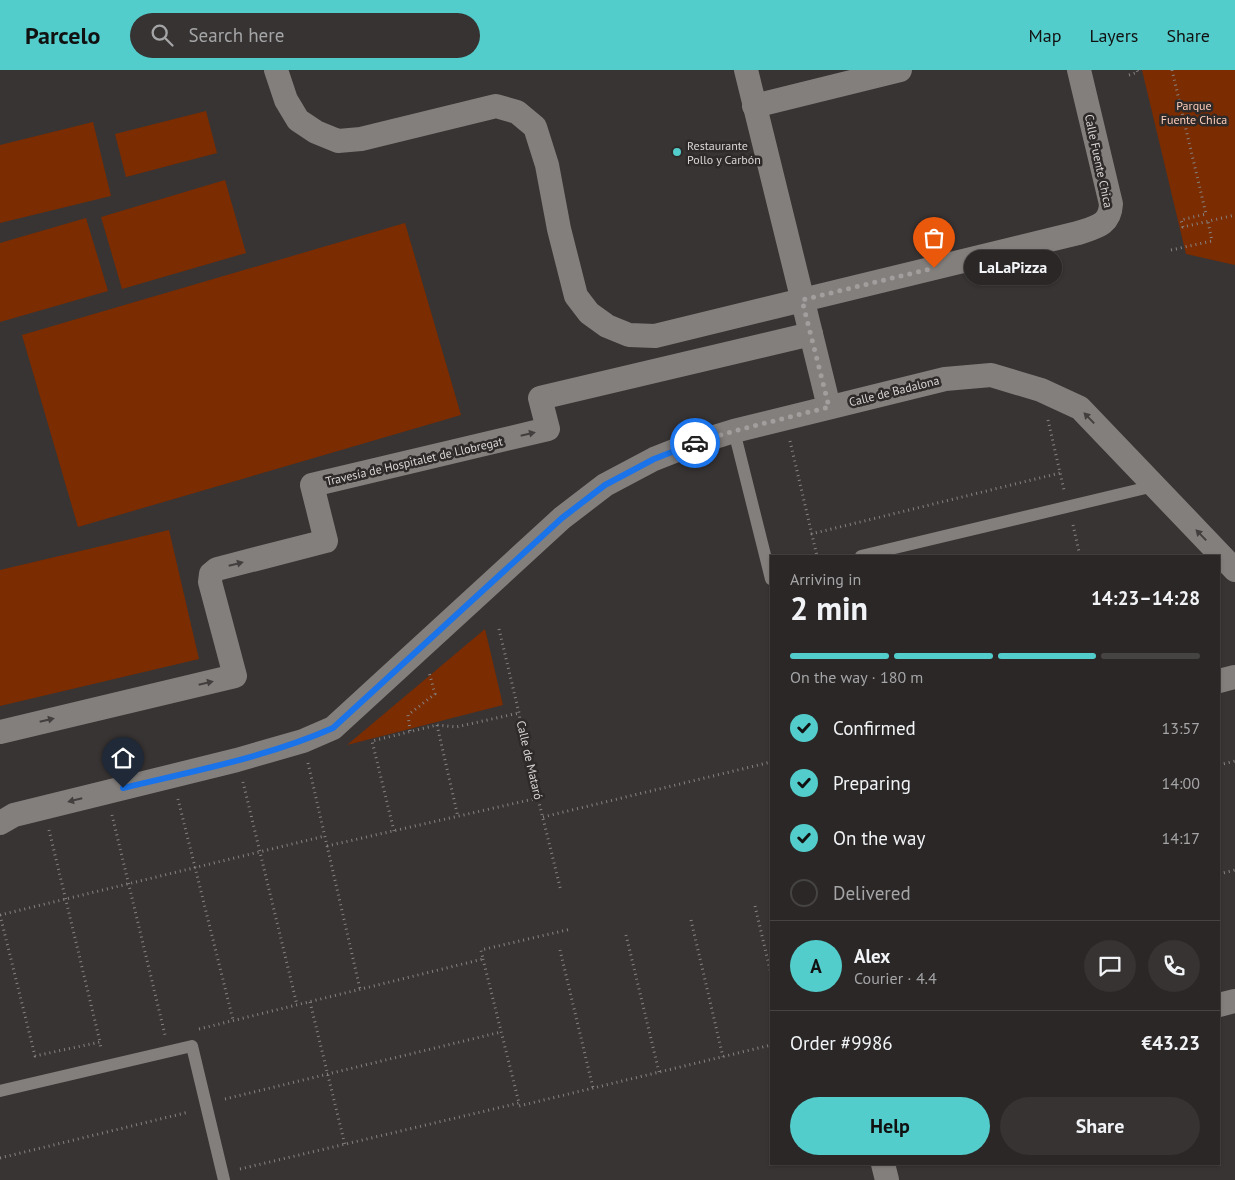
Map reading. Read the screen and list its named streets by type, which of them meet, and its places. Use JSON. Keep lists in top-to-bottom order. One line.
{"streets":{"street":["Calle Fuente Chica","Calle de Badalona","Travesía de Hospitalet de Llobregat"],"path":["Calle de Mataró"]},"one_way":["Travesía de Hospitalet de Llobregat"],"parks":["Parque Fuente Chica"],"places":["Restaurante Pollo y Carbón","LaLaPizza"],"page":{"header":"Parcelo","search":"Search here","nav":["Map","Layers","Share"],"bubble":"LaLaPizza","heading":["2 min","Arriving in","14:23–14:28"],"panel":["Alex","Courier · 4.4","Order #9986","€43.23"],"bar":"On the way · 180 m","list":[["Confirmed","13:57"],["Preparing","14:00"],["On the way","14:17"],"Delivered"],"round":"A","buttons":["Help","Share"]}}
